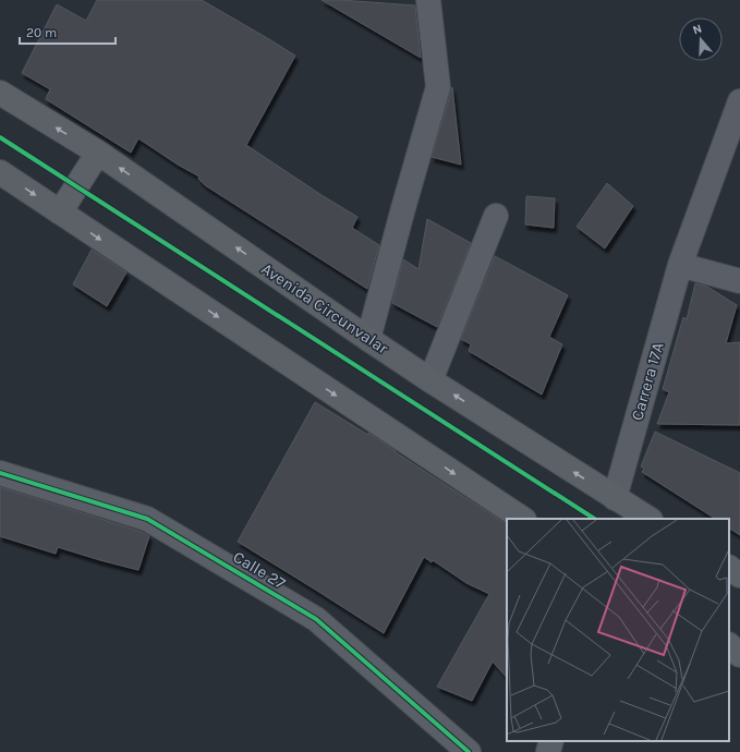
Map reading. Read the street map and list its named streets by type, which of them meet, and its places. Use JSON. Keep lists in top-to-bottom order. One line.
{"streets":{"main road":["Avenida Circunvalar"],"street":["Carrera 17A","Calle 27"]},"crossings":[["Avenida Circunvalar","Carrera 17A"]],"scale_bar":"20 m","north":"top"}
